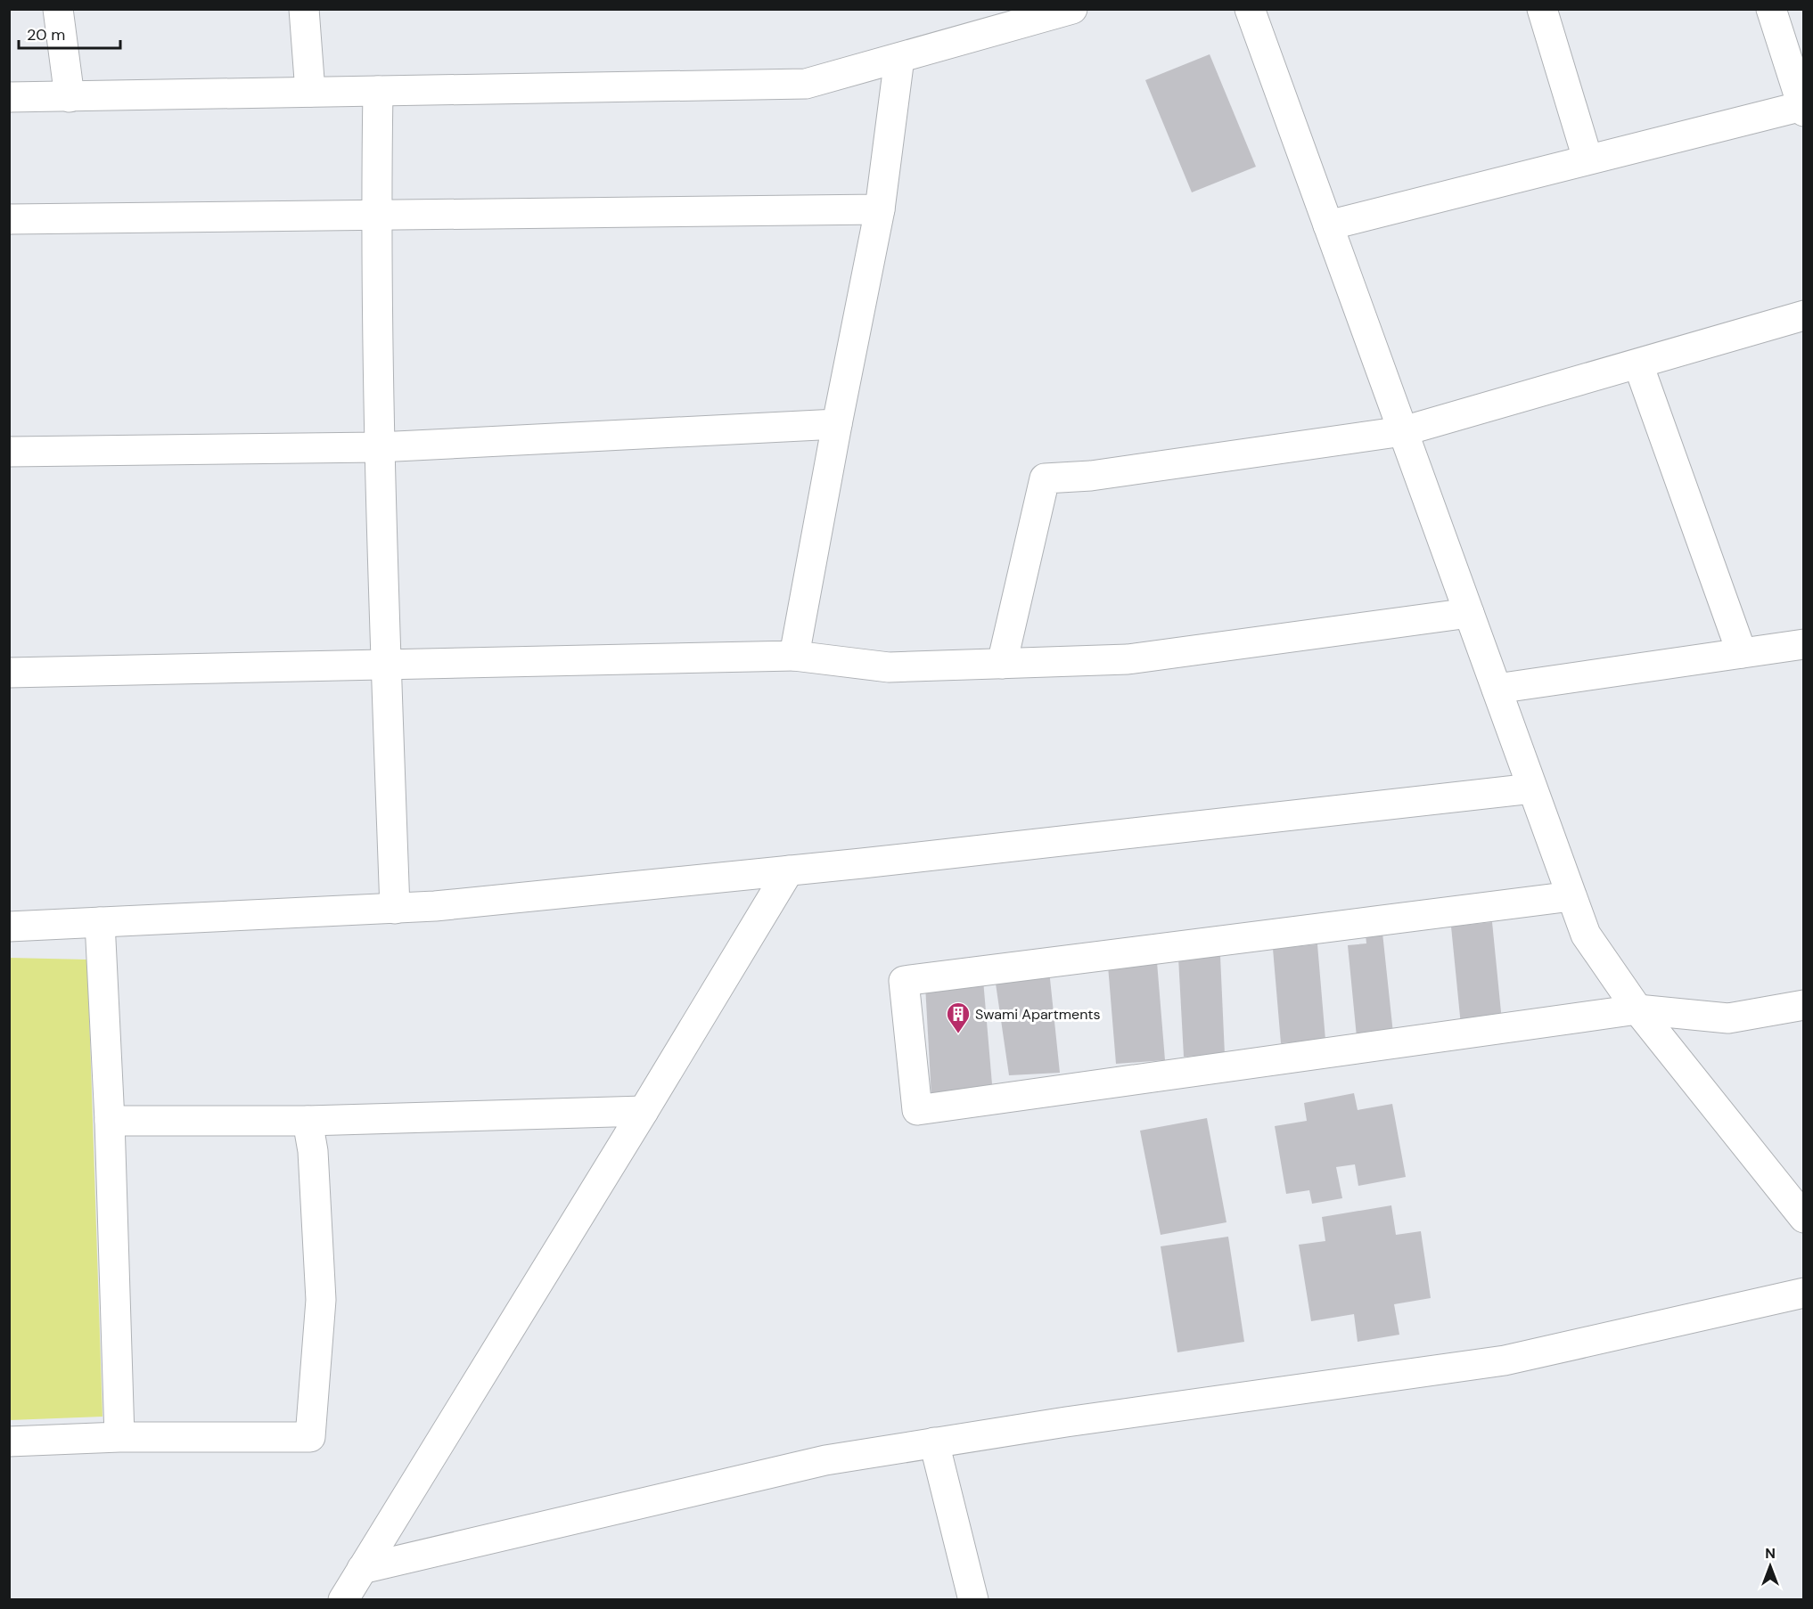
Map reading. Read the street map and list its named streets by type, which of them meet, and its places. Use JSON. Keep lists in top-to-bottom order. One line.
{"places":{"building":["Swami Apartments"]},"scale_bar":"20 m","north":"top"}
